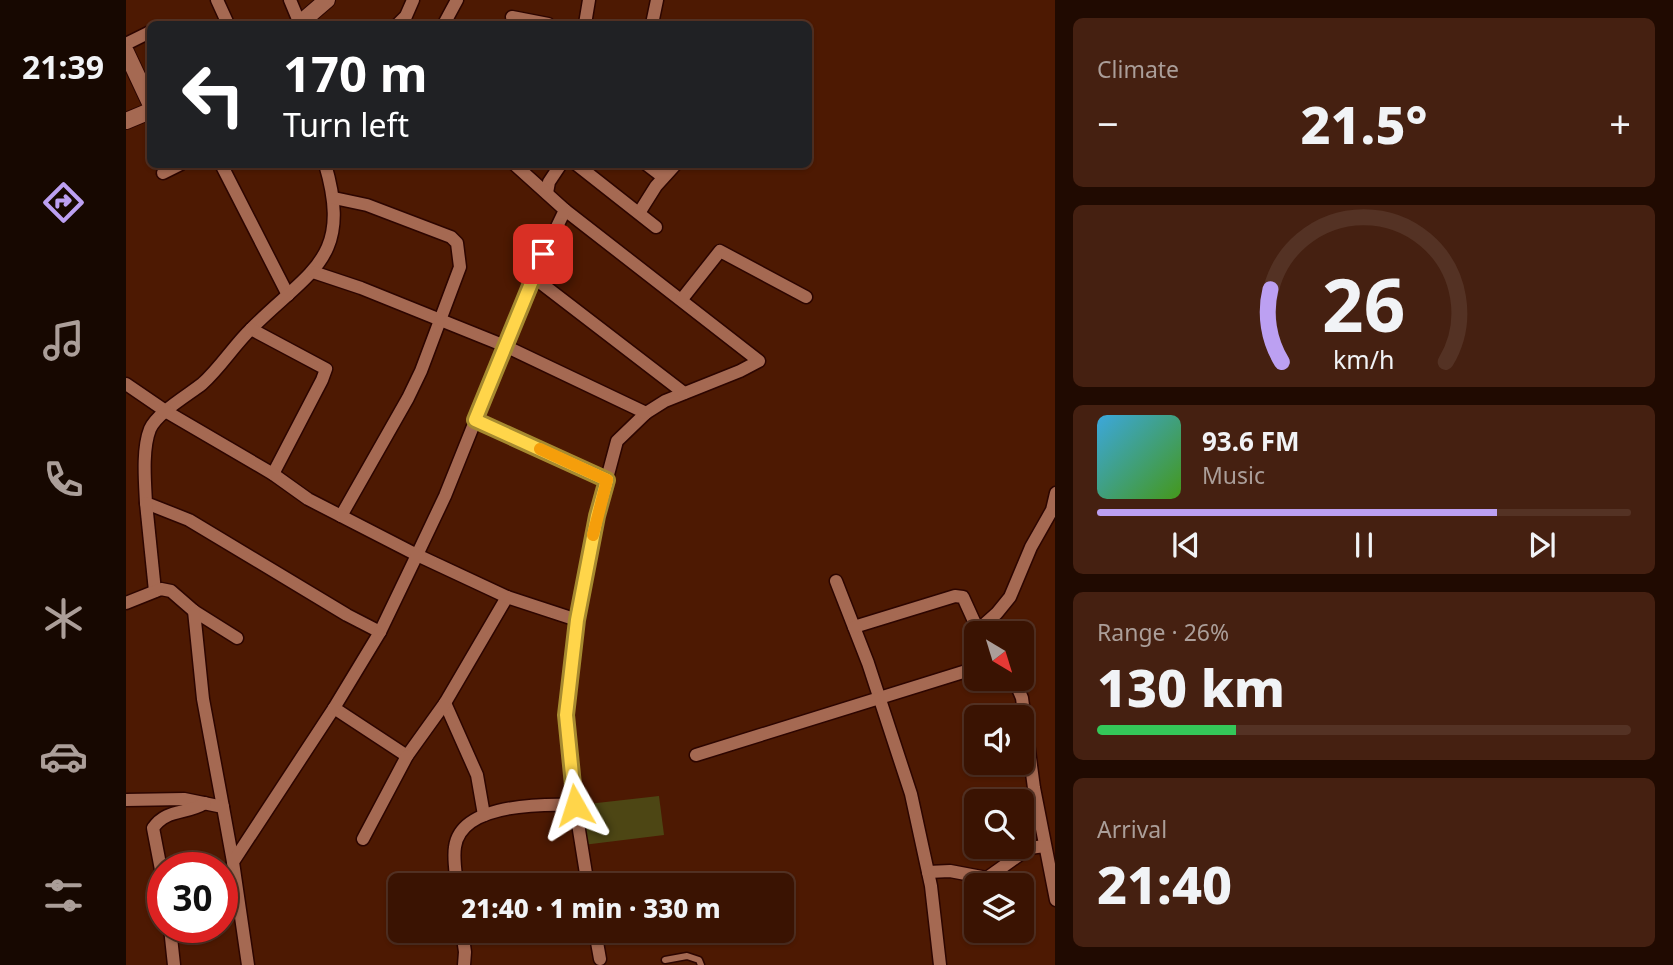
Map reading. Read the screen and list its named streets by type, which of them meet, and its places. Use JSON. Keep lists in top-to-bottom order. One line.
{"north":"bottom right","page":{"tabs":"21:39","tile":["Climate",["Range · 26%","130 km"],["Arrival","21:40"]],"turn":["170 m","Turn left"],"heat":["−","21.5°","+"],"song":["93.6 FM","Music"],"limit":"30","trip":"21:40 · 1 min · 330 m","gauge":["26","km/h"]}}
